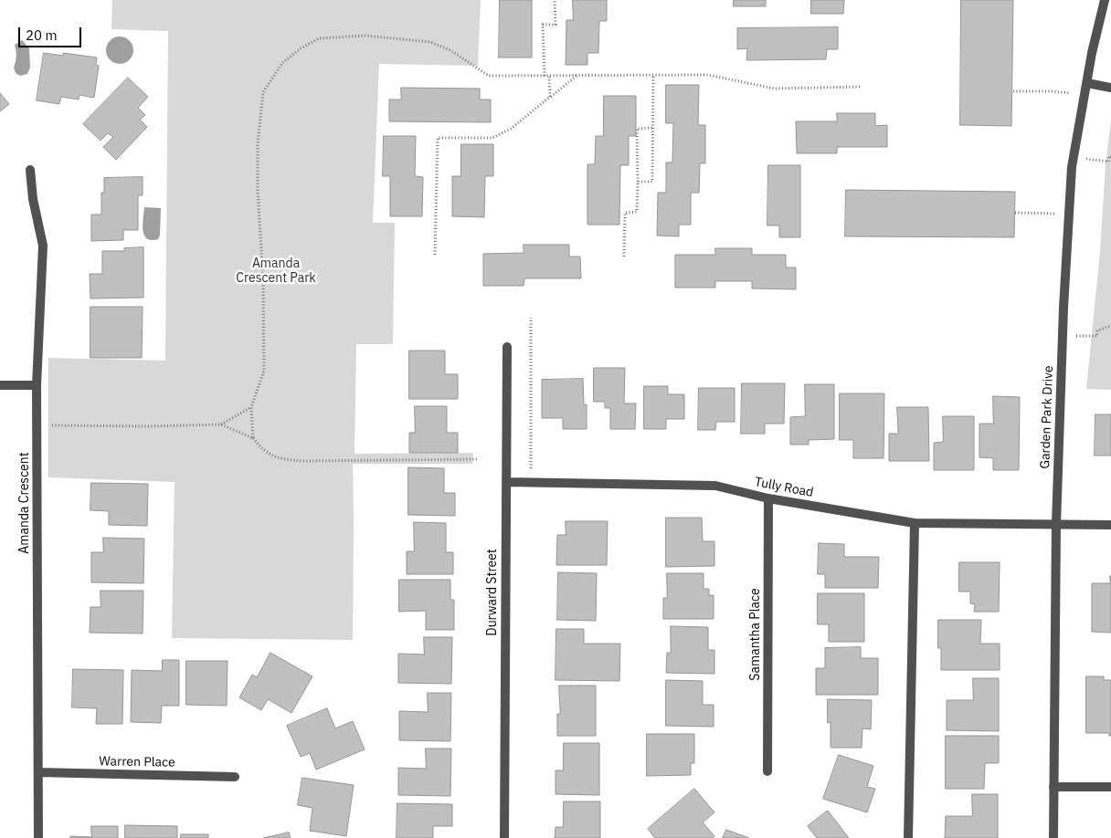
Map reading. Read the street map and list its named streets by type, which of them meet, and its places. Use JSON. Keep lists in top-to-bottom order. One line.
{"streets":{"street":["Garden Park Drive","Tully Road","Amanda Crescent","Durward Street","Samantha Place","Warren Place"]},"crossings":[["Garden Park Drive","Tully Road"],["Tully Road","Durward Street"],["Tully Road","Samantha Place"],["Amanda Crescent","Warren Place"]],"parks":["Amanda Crescent Park"],"scale_bar":"20 m"}
